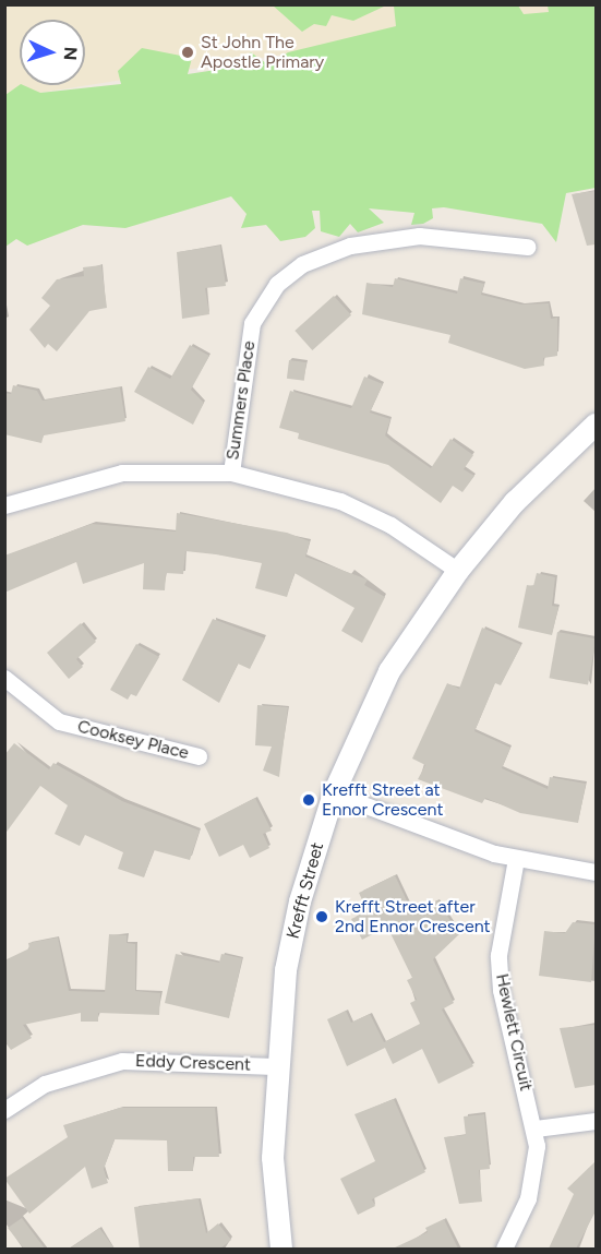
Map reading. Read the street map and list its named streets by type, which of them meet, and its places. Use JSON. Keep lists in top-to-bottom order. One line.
{"streets":{"street":["Summers Place","Cooksey Place","Krefft Street","Hewlett Circuit","Eddy Crescent"]},"crossings":[["Krefft Street","Eddy Crescent"]],"places":["St John The Apostle Primary","Krefft Street at Ennor Crescent","Krefft Street after 2nd Ennor Crescent"],"north":"right"}
